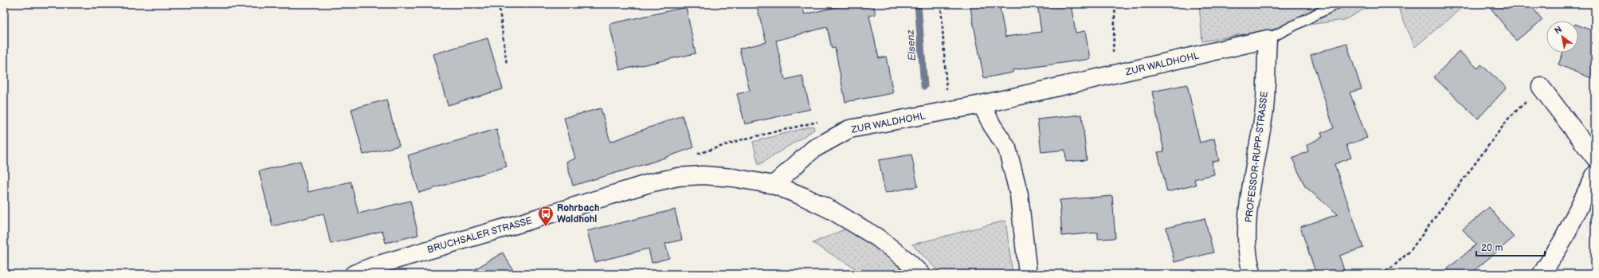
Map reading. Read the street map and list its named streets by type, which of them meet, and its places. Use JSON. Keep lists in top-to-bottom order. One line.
{"streets":{"street":["ZUR WALDHOHL","PROFESSOR-RUPP-STRASSE","BRUCHSALER STRASSE"]},"crossings":[["ZUR WALDHOHL","PROFESSOR-RUPP-STRASSE"],["ZUR WALDHOHL","BRUCHSALER STRASSE"]],"water":["Elsenz"],"places":{"bus stop":["Rohrbach Waldhohl"]},"scale_bar":"20 m","north":"top left"}
